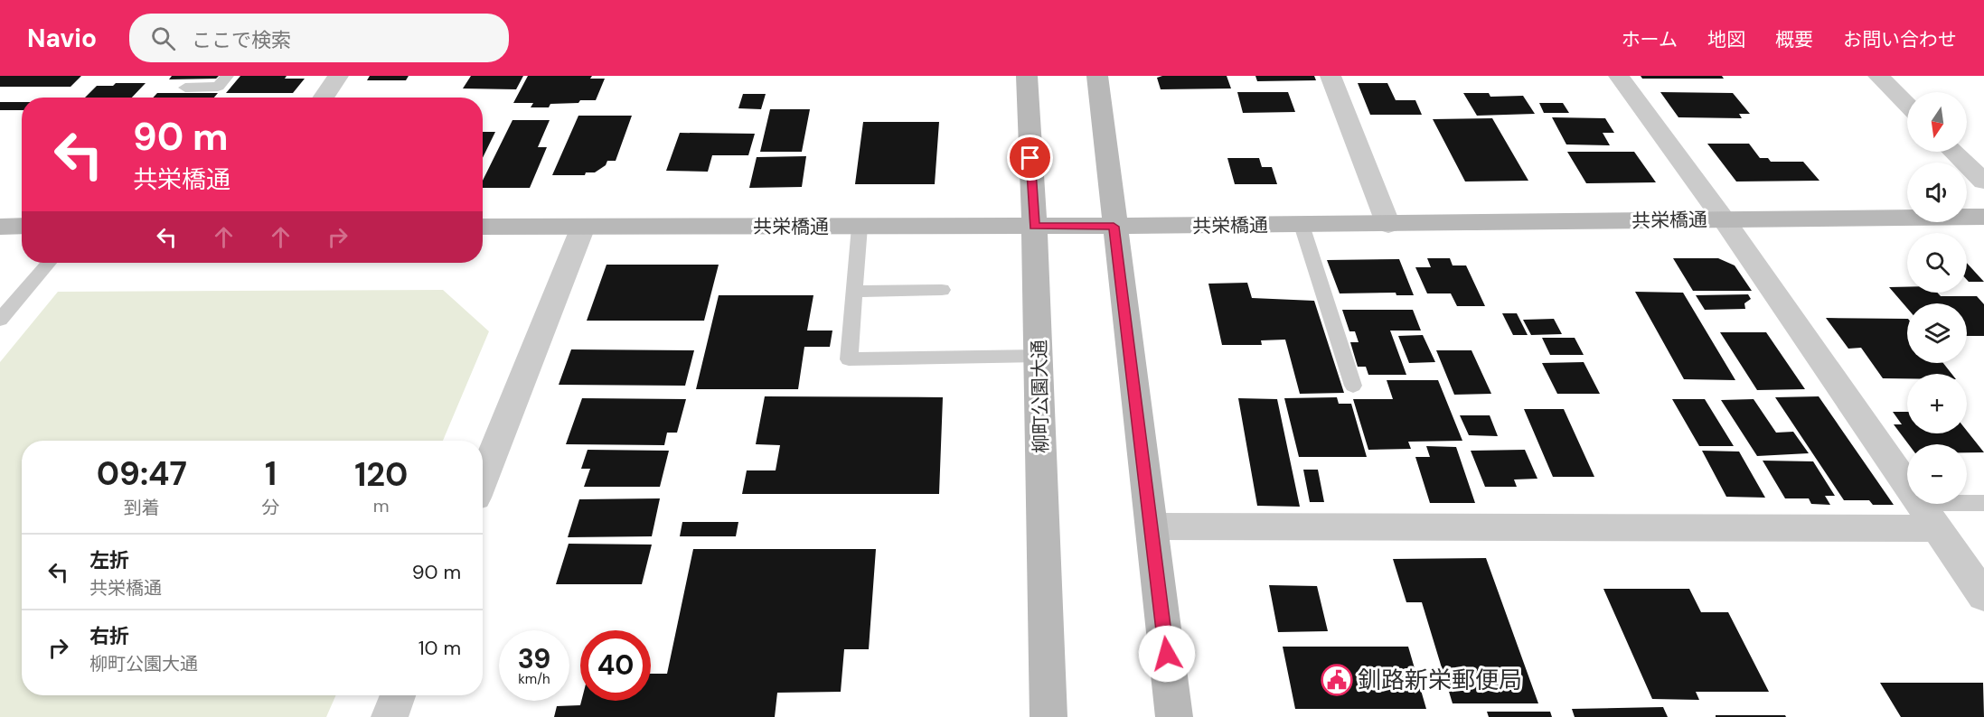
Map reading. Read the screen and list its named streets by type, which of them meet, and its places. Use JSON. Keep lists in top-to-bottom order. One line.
{"streets":{"street":["共栄橋通","柳町公園大通"]},"crossings":[["共栄橋通","柳町公園大通"]],"places":{"public building":["釧路新栄郵便局"]},"north":"bottom","page":{"header":"Navio","search":"ここで検索","nav":["ホーム","地図","概要","お問い合わせ"],"map_buttons":["+","−"],"turn":["90 m","共栄橋通"],"eta":["09:47","到着","1","分","120","m"],"list":[{"name":"左折","note":"共栄橋通","value":"90 m"},{"name":"右折","note":"柳町公園大通","value":"10 m"}],"speed":"39 km/h","limit":"40"}}
